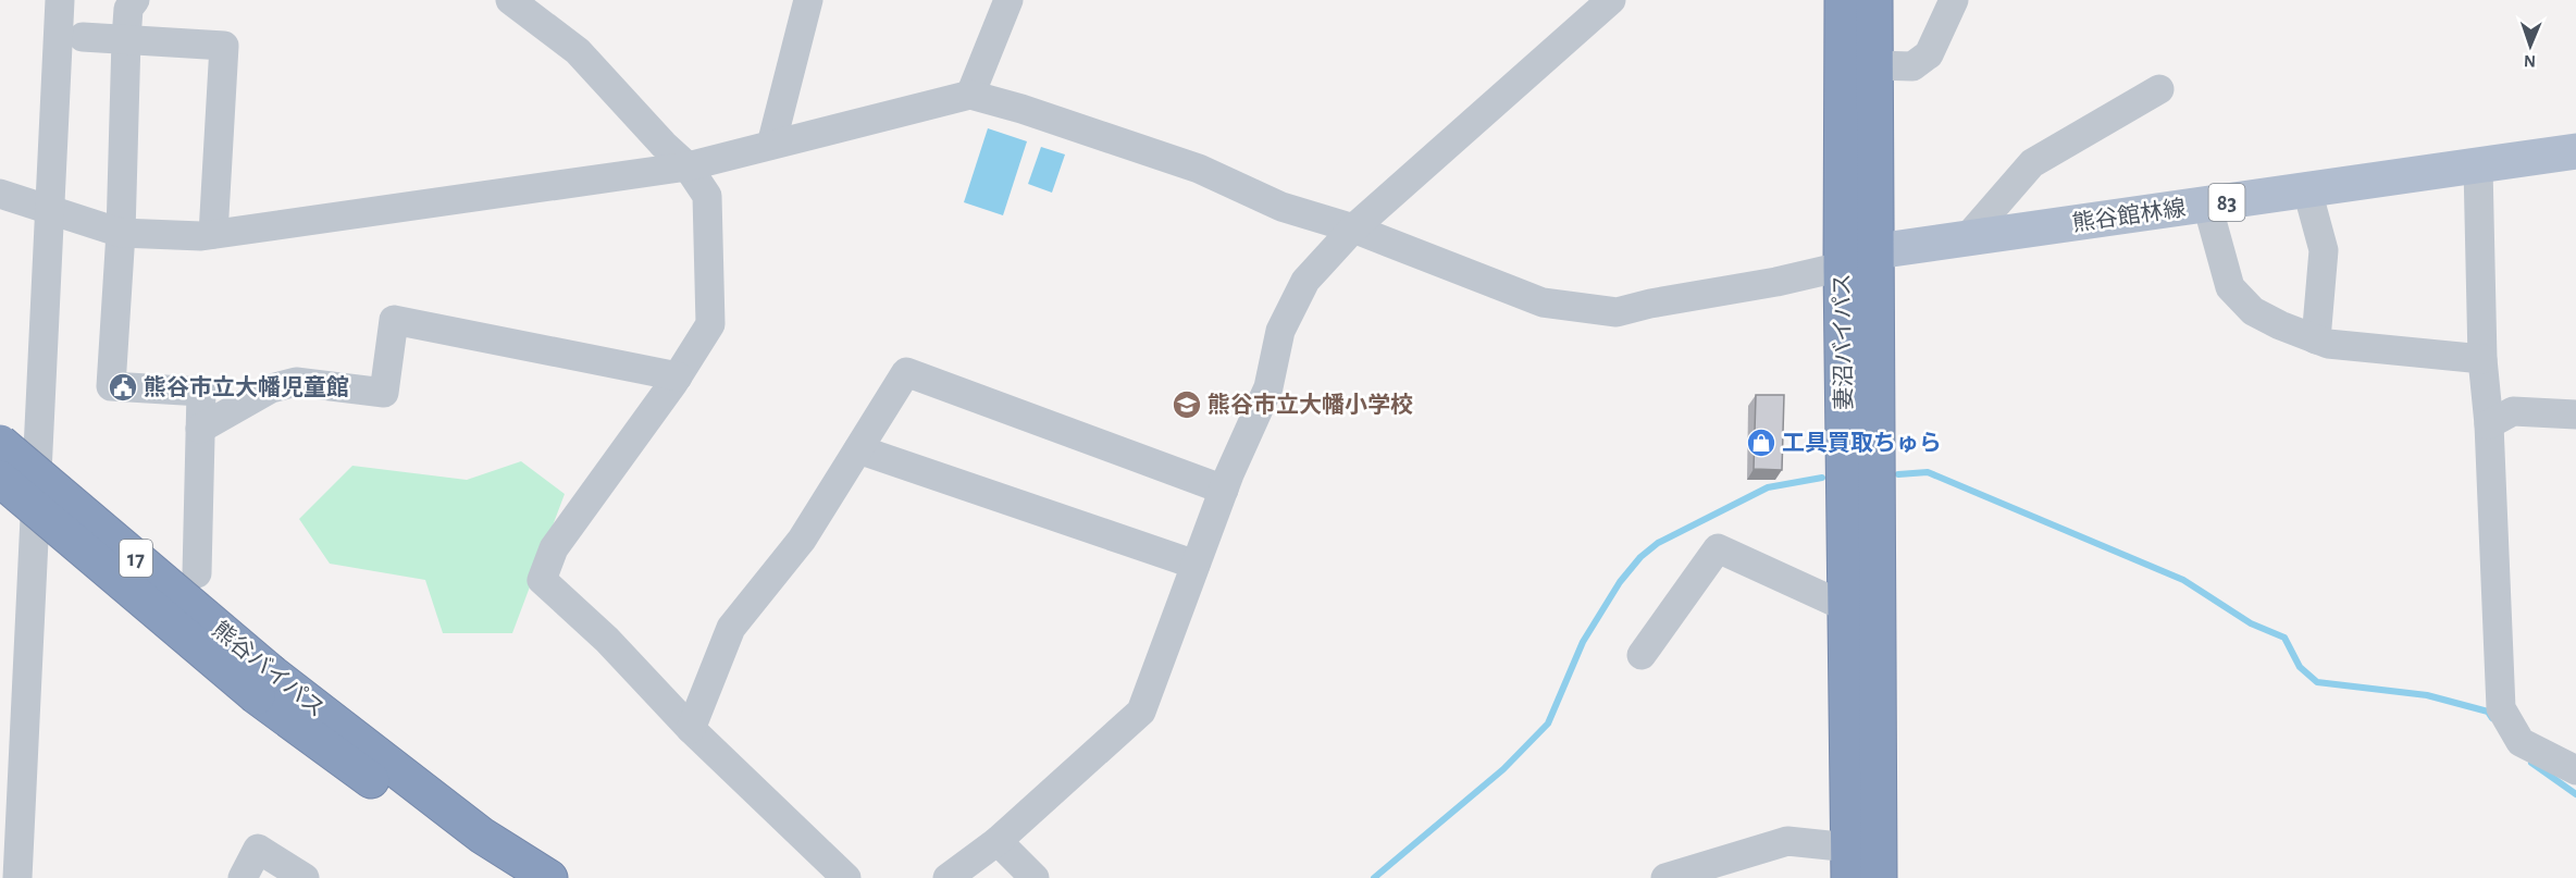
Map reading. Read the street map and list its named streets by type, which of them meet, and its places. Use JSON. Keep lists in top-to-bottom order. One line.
{"streets":{"highway":["妻沼バイパス","17","熊谷バイパス"],"main road":["83","熊谷館林線"]},"crossings":[["熊谷館林線","妻沼バイパス"]],"places":{"public building":["熊谷市立大幡児童館"],"school or university":["熊谷市立大幡小学校"],"shop":["工具買取ちゅら"]},"north":"bottom"}
